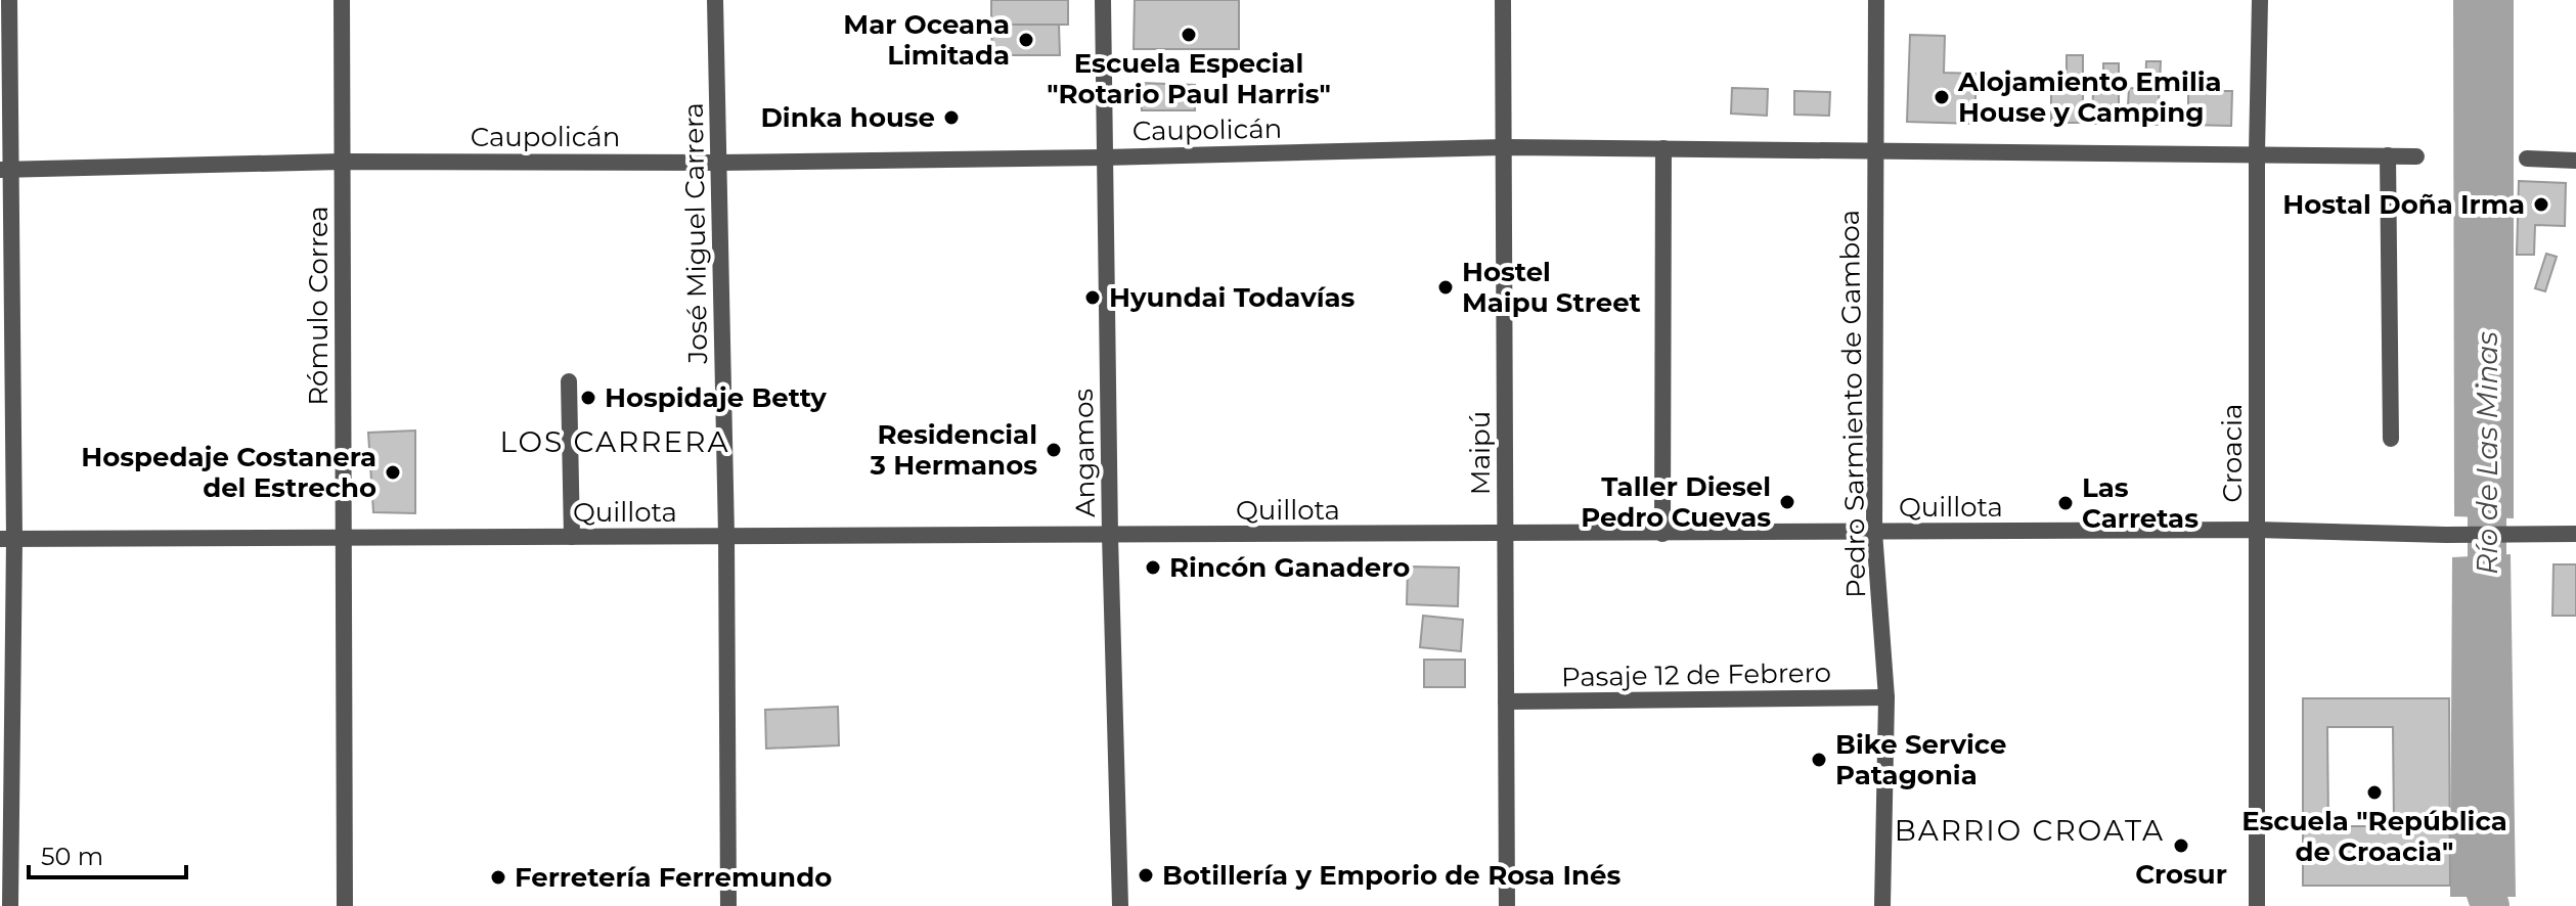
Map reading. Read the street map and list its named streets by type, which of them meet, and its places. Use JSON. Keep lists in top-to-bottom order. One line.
{"streets":{"street":["Caupolicán","José Miguel Carrera","Rómulo Correa","Pedro Sarmiento de Gamboa","Angamos","Maipú","Croacia","Quillota","Pasaje 12 de Febrero"]},"crossings":[["Caupolicán","José Miguel Carrera"],["Caupolicán","Rómulo Correa"],["Caupolicán","Pedro Sarmiento de Gamboa"],["Caupolicán","Angamos"],["Caupolicán","Maipú"],["Caupolicán","Croacia"],["José Miguel Carrera","Quillota"],["Rómulo Correa","Quillota"],["Pedro Sarmiento de Gamboa","Quillota"],["Pedro Sarmiento de Gamboa","Pasaje 12 de Febrero"],["Angamos","Quillota"],["Maipú","Quillota"],["Maipú","Pasaje 12 de Febrero"],["Croacia","Quillota"]],"districts":["LOS CARRERA","BARRIO CROATA"],"water":["Río de Las Minas"],"places":["Escuela Especial \"Rotario Paul Harris\"","Mar Oceana Limitada","Alojamiento Emilia House y Camping","Dinka house","Hostal Doña Irma","Hostel Maipu Street","Hyundai Todavías","Hospidaje Betty","Residencial 3 Hermanos","Hospedaje Costanera del Estrecho","Taller Diesel Pedro Cuevas","Las Carretas","Rincón Ganadero","Bike Service Patagonia","Escuela \"República de Croacia\"","Crosur","Botillería y Emporio de Rosa Inés","Ferretería Ferremundo"],"scale_bar":"50 m"}
